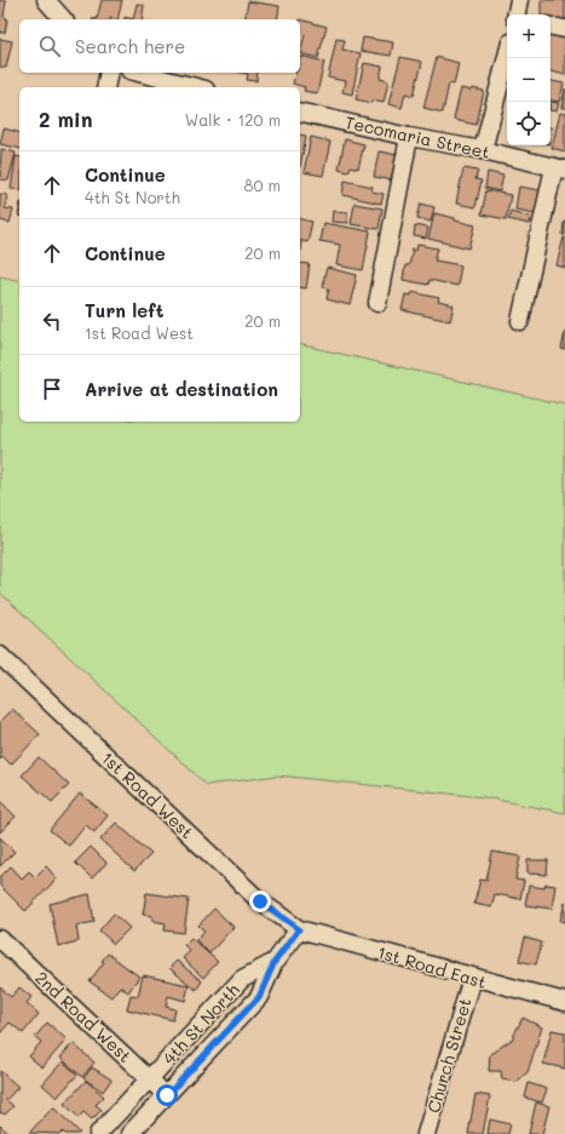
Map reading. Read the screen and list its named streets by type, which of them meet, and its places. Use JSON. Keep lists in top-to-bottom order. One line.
{"streets":{"street":["Tecomaria Street","1st Road West","1st Road East","2nd Road West","4th St North","Church Street"]},"crossings":[["1st Road West","1st Road East"],["1st Road East","Church Street"],["2nd Road West","4th St North"]],"page":{"map_buttons":["+","−"],"search":"Search here","heading":["2 min","Walk · 120 m"],"list":[["Continue","4th St North","80 m"],["Continue","20 m"],["Turn left","1st Road West","20 m"],"Arrive at destination"]}}
